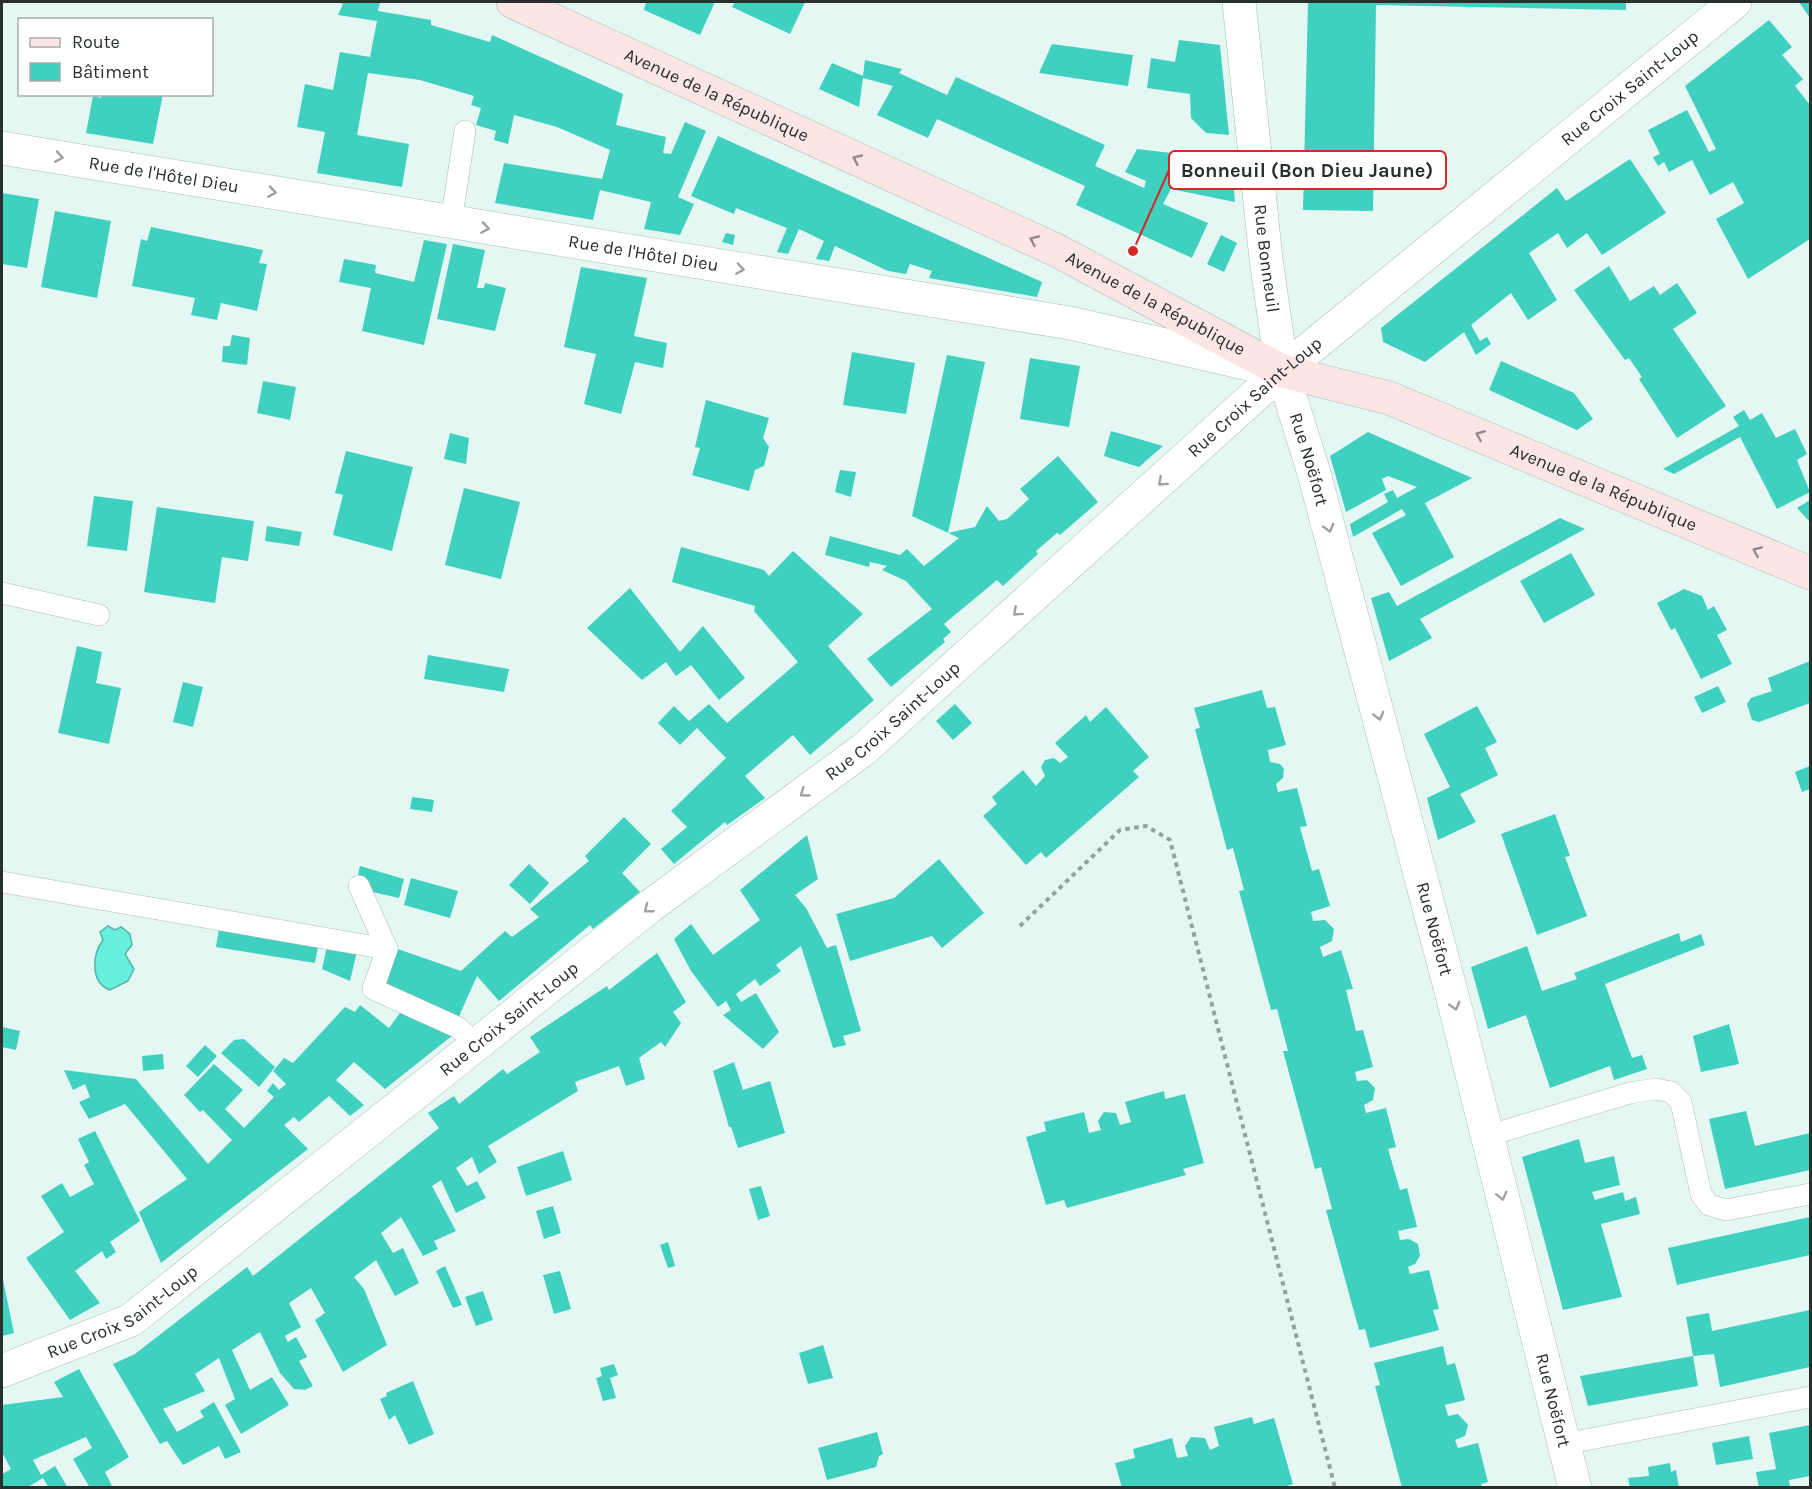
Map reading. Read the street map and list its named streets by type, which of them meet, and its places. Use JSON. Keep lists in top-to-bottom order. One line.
{"streets":{"street":["Rue Croix Saint-Loup","Avenue de la République","Rue de l'Hôtel Dieu","Rue Bonneuil","Rue Noëfort"]},"crossings":[["Rue Croix Saint-Loup","Avenue de la République"],["Rue Croix Saint-Loup","Rue de l'Hôtel Dieu"],["Rue Croix Saint-Loup","Rue Bonneuil"],["Rue Croix Saint-Loup","Rue Noëfort"],["Avenue de la République","Rue de l'Hôtel Dieu"],["Avenue de la République","Rue Bonneuil"],["Avenue de la République","Rue Noëfort"],["Rue de l'Hôtel Dieu","Rue Bonneuil"],["Rue de l'Hôtel Dieu","Rue Noëfort"],["Rue Bonneuil","Rue Noëfort"]],"one_way":["Rue Croix Saint-Loup","Avenue de la République","Rue de l'Hôtel Dieu","Rue Noëfort"],"places":["Bonneuil (Bon Dieu Jaune)"],"legend":["Route","Bâtiment"]}
